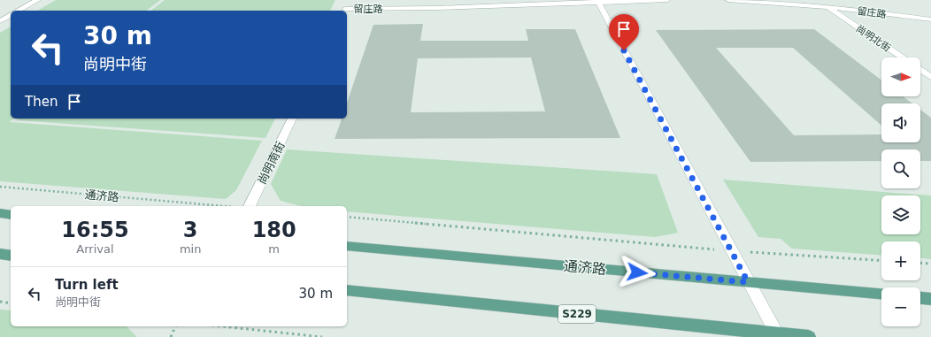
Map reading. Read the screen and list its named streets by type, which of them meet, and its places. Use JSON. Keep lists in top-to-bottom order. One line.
{"streets":{"main road":["通济路","S229"],"street":["留庄路","尚明北街","尚明南街"]},"crossings":[["留庄路","尚明北街"]],"north":"right","page":{"turn":["30 m","尚明中街"],"map_buttons":["+","−"],"then":"Then","eta":["16:55","Arrival","3","min","180","m"],"list":[{"name":"Turn left","note":"尚明中街","value":"30 m"}]}}
